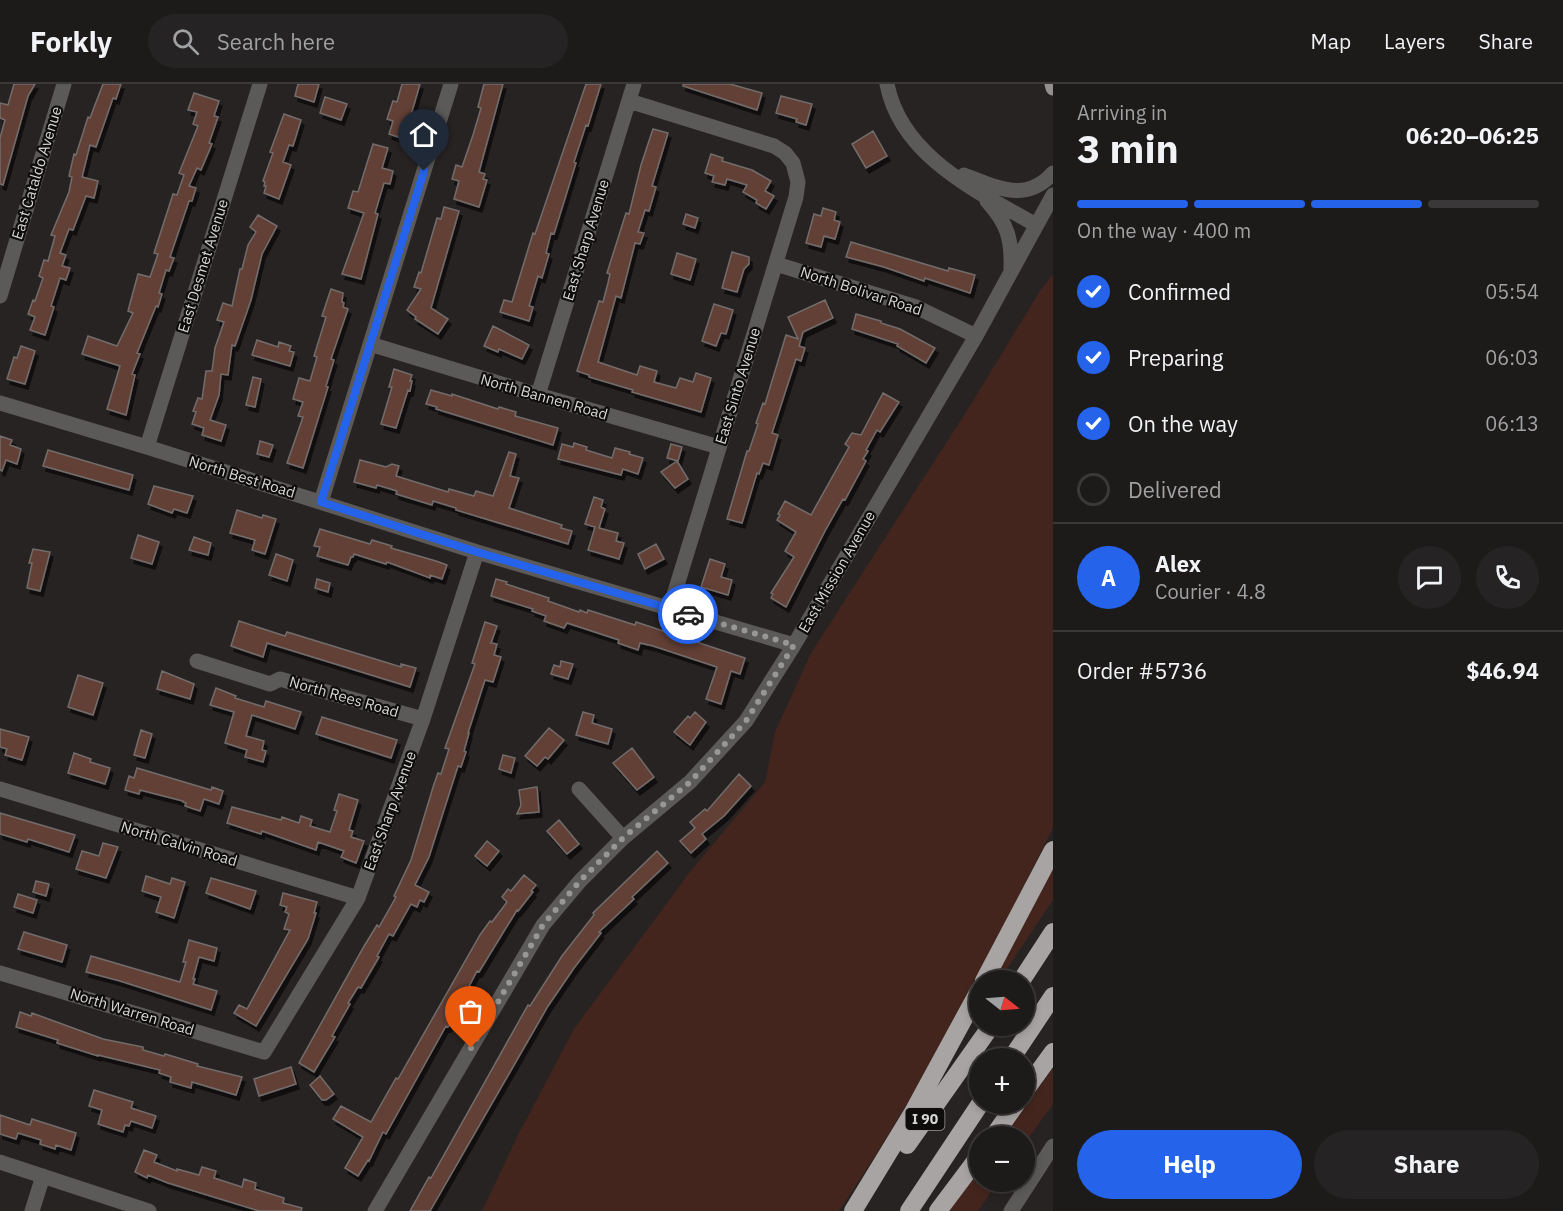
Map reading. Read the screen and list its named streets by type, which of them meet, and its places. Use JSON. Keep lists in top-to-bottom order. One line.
{"streets":{"highway":["I 90"],"street":["East Cataldo Avenue","East Sharp Avenue","East Desmet Avenue","North Bolivar Road","East Sinto Avenue","North Bannen Road","North Best Road","East Mission Avenue","North Rees Road","North Calvin Road","North Warren Road"]},"crossings":[["East Sharp Avenue","East Sinto Avenue"],["East Sharp Avenue","North Bannen Road"],["East Sharp Avenue","North Best Road"],["East Sharp Avenue","North Rees Road"],["East Sharp Avenue","North Calvin Road"],["East Sharp Avenue","North Warren Road"],["East Desmet Avenue","North Best Road"],["North Bolivar Road","East Sinto Avenue"],["North Bolivar Road","East Mission Avenue"],["East Sinto Avenue","North Bannen Road"],["East Sinto Avenue","North Best Road"],["North Best Road","East Mission Avenue"]],"north":"right","page":{"header":"Forkly","search":"Search here","nav":["Map","Layers","Share"],"heading":["3 min","Arriving in","06:20–06:25"],"panel":["Alex","Courier · 4.8","Order #5736","$46.94"],"bar":"On the way · 400 m","list":[["Confirmed","05:54"],["Preparing","06:03"],["On the way","06:13"],"Delivered"],"round":"A","map_buttons":["+","−"],"buttons":["Help","Share"]}}
